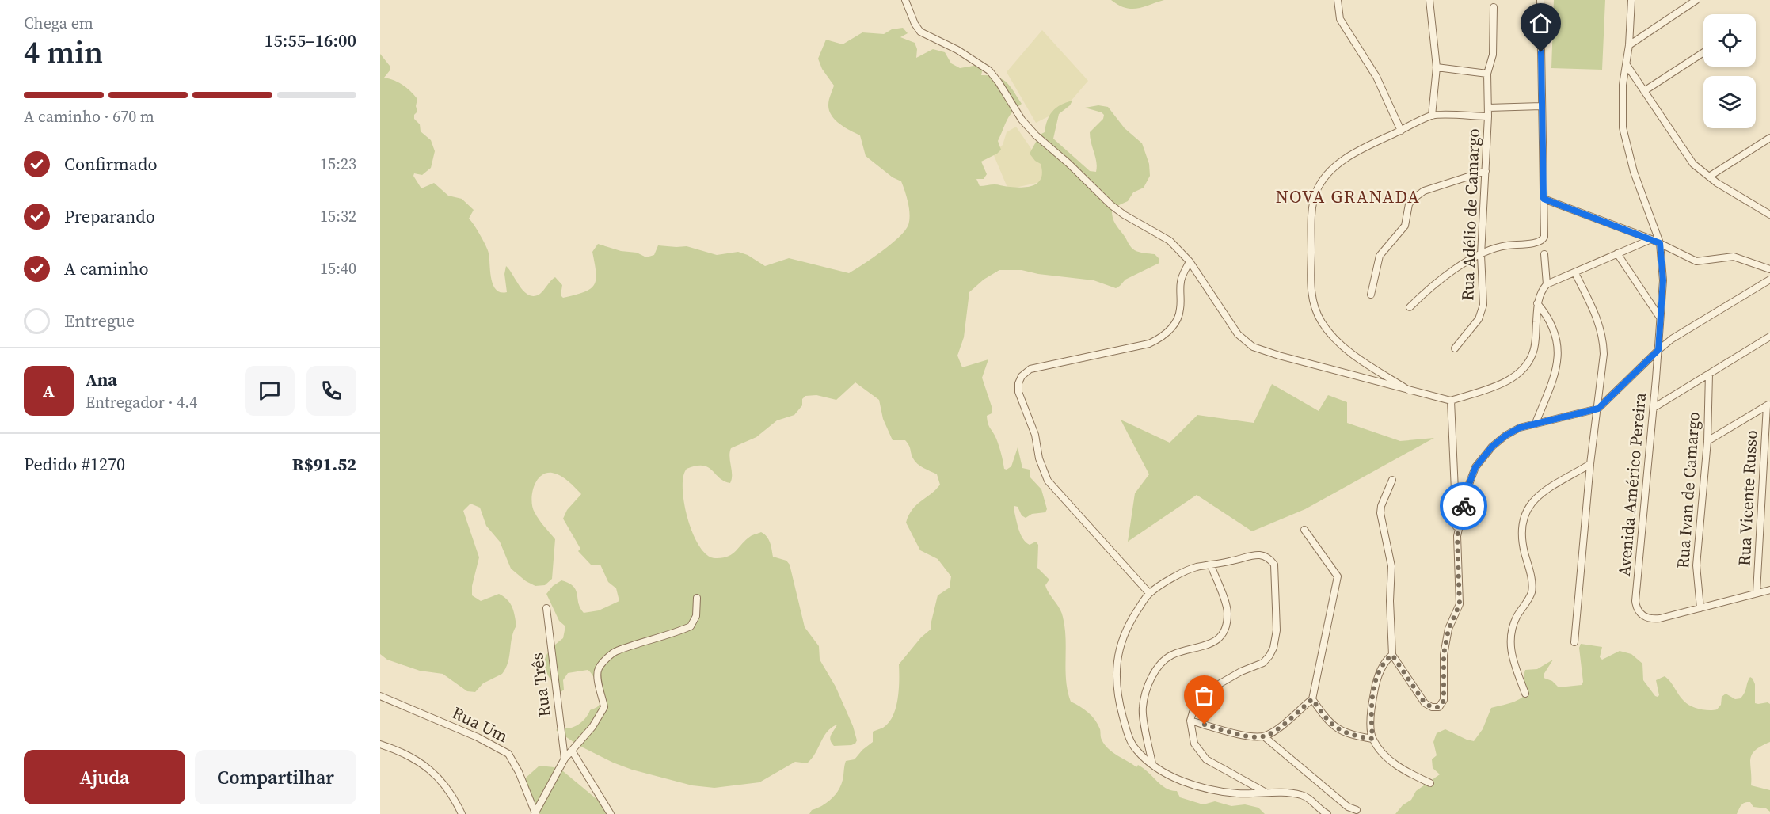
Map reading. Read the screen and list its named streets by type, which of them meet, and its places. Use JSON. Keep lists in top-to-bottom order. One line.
{"streets":{"street":["Rua Adélio de Camargo","Avenida Américo Pereira","Rua Ivan de Camargo","Rua Vicente Russo","Rua Três","Rua Um"]},"crossings":[["Avenida Américo Pereira","Rua Ivan de Camargo"]],"districts":["NOVA GRANADA"],"page":{"heading":["4 min","Chega em","15:55–16:00"],"panel":["Ana","Entregador · 4.4","Pedido #1270","R$91.52"],"bar":"A caminho · 670 m","list":[["Confirmado","15:23"],["Preparando","15:32"],["A caminho","15:40"],"Entregue"],"round":"A","buttons":["Ajuda","Compartilhar"]}}
